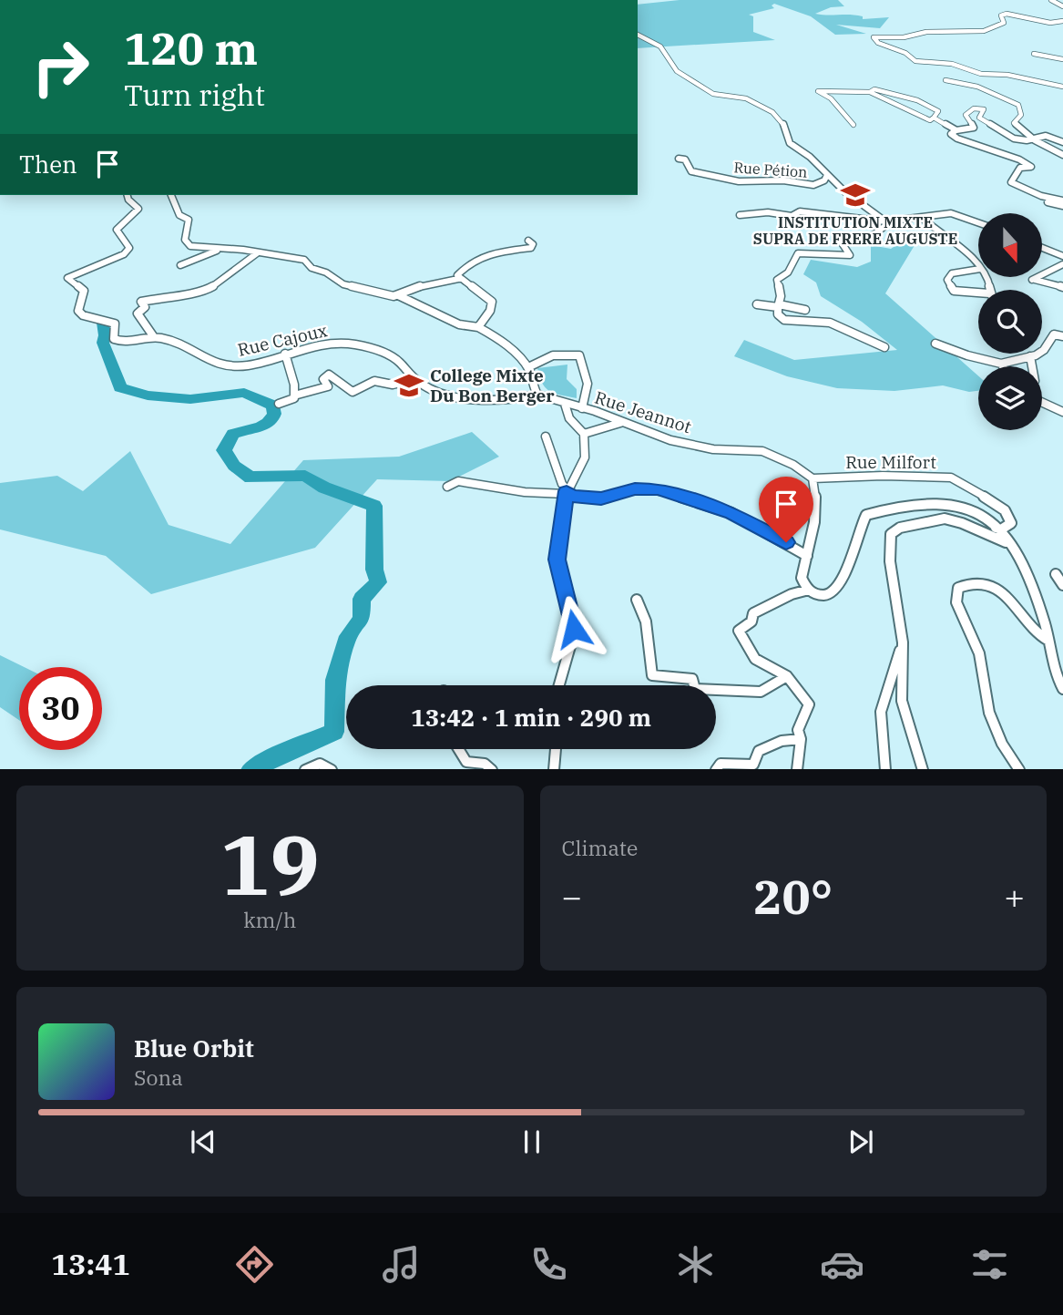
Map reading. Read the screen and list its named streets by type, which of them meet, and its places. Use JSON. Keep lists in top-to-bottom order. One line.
{"streets":{"street":["Rue Pétion","Rue Cajoux","Rue Jeannot","Rue Milfort"]},"crossings":[["Rue Cajoux","Rue Jeannot"],["Rue Jeannot","Rue Milfort"]],"places":{"school or university":["INSTITUTION MIXTE SUPRA DE FRERE AUGUSTE","College Mixte Du Bon Berger"]},"north":"bottom","page":{"turn":["120 m","Turn right"],"then":"Then","limit":"30","trip":"13:42 · 1 min · 290 m","tile":[["19","km/h"],"Climate"],"heat":["−","20°","+"],"song":["Blue Orbit","Sona"],"tabs":"13:41"}}
